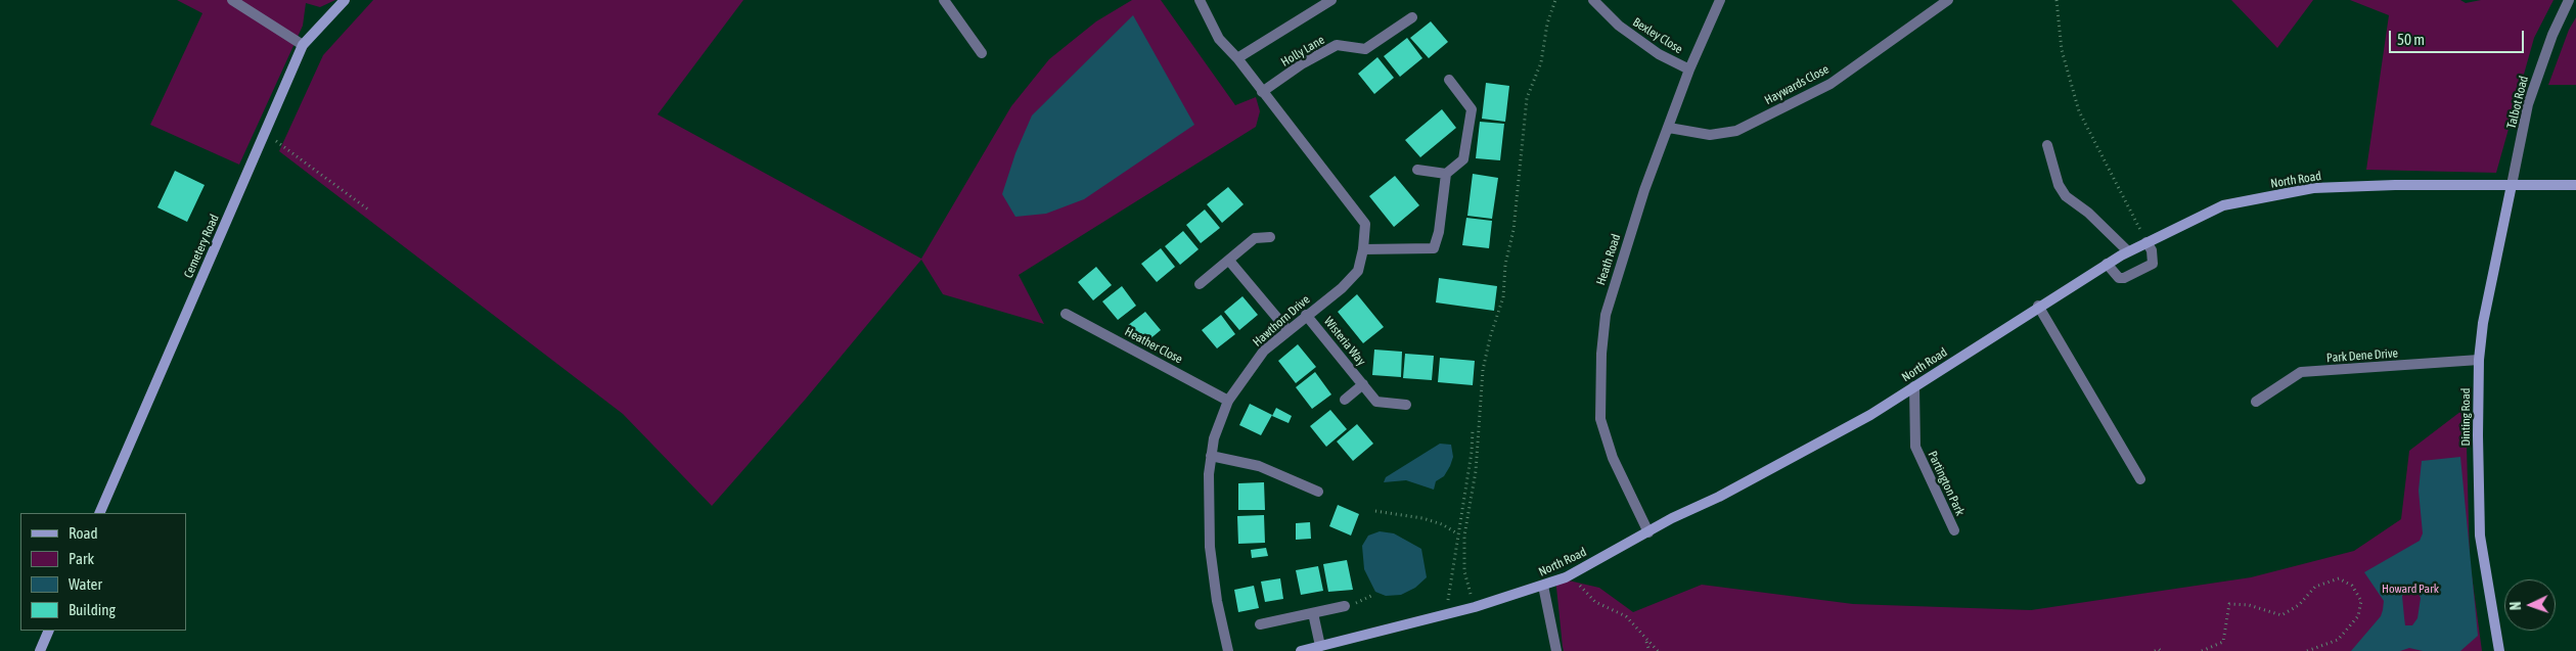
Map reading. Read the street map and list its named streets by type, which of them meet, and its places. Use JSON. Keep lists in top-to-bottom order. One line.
{"streets":{"street":["Bexley Close","Holly Lane","Haywards Close","Talbot Road","North Road","Cemetery Road","Heath Road","Hawthorn Drive","Wisteria Way","Heather Close","Park Dene Drive","Dinting Road","Partington Park"]},"crossings":[["Bexley Close","Heath Road"],["Holly Lane","Hawthorn Drive"],["Haywards Close","Heath Road"],["Talbot Road","North Road"],["Talbot Road","Dinting Road"],["North Road","Heath Road"],["North Road","Dinting Road"],["North Road","Partington Park"],["Hawthorn Drive","Wisteria Way"],["Hawthorn Drive","Heather Close"],["Park Dene Drive","Dinting Road"]],"parks":["Howard Park"],"legend":["Road","Park","Water","Building"],"scale_bar":"50 m","north":"left"}
